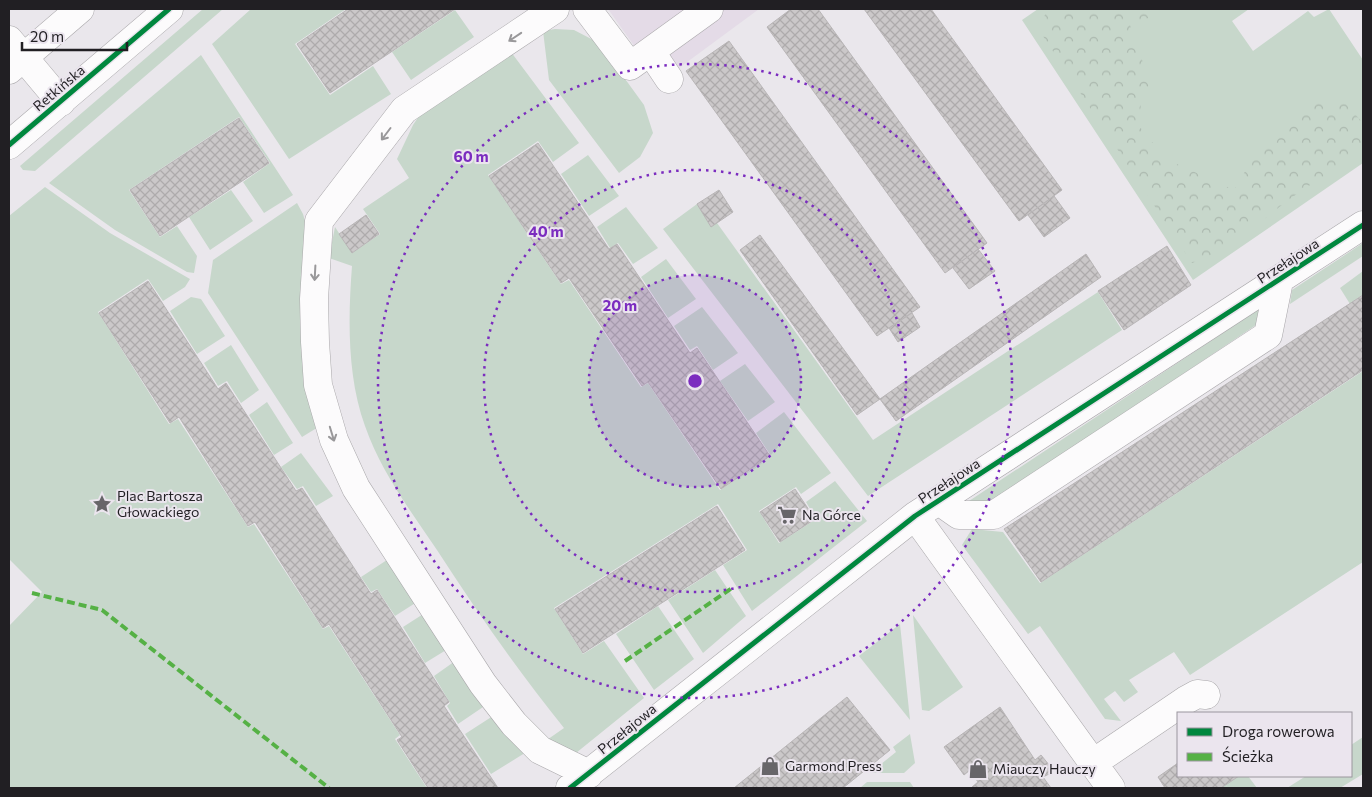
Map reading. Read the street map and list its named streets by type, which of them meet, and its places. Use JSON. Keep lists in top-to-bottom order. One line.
{"streets":{"street":["Retkińska","Przełajowa"]},"places":{"place":["Plac Bartosza Głowackiego"],"supermarket":["Na Górce"],"shop":["Garmond Press","Miauczy Hauczy"]},"legend":["Droga rowerowa","Ścieżka"],"scale_bar":"20 m","rings":["60 m","40 m","20 m"]}
